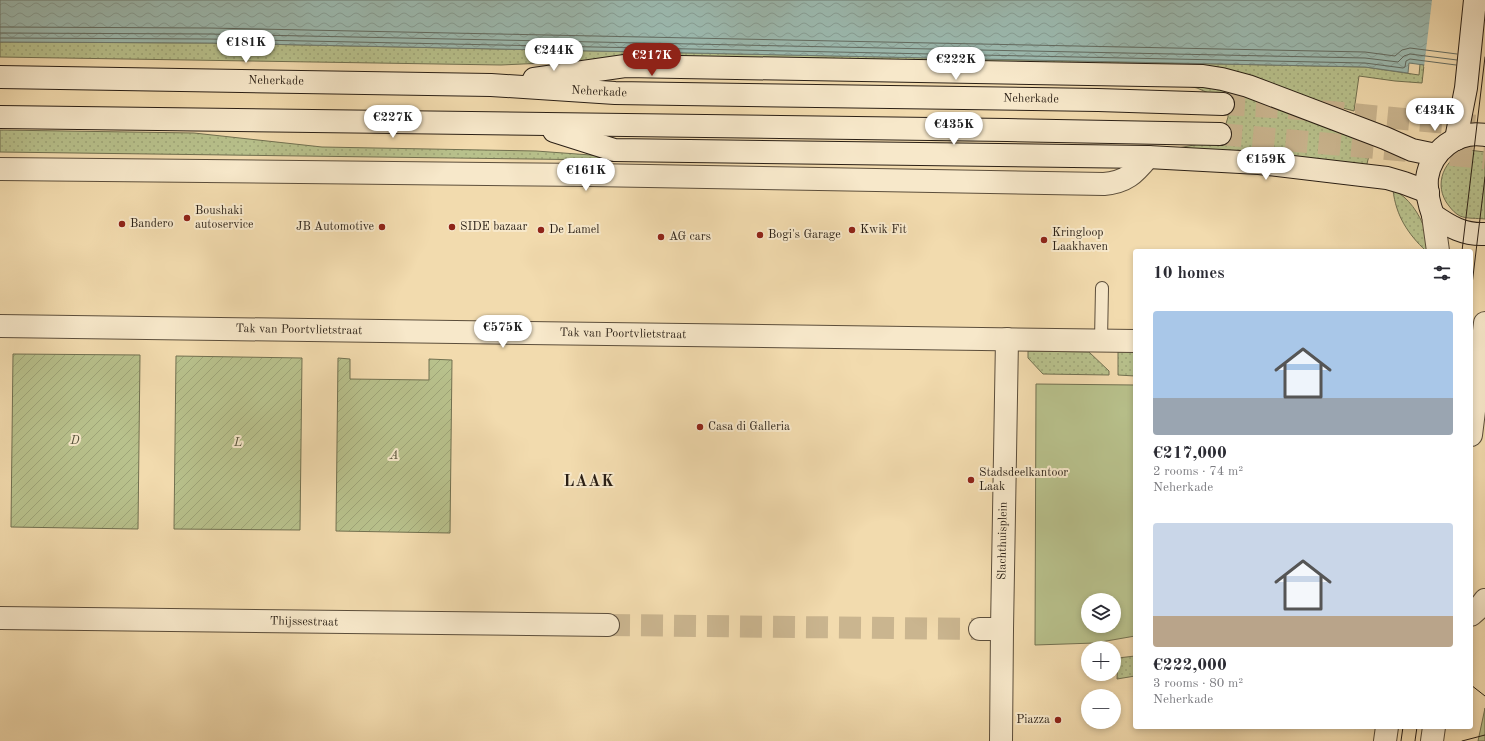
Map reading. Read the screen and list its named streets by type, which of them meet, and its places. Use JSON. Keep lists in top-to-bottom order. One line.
{"streets":{"main road":["Neherkade","Tak van Poortvlietstraat","Slachthuisplein","Thijssestraat"]},"crossings":[["Tak van Poortvlietstraat","Slachthuisplein"]],"districts":["LAAK"],"parks":["D","L","A"],"places":["Boushaki autoservice","Bandero","JB Automotive","SIDE bazaar","De Lamel","Kwik Fit","Bogi's Garage","AG cars","Kringloop Laakhaven","Casa di Galleria","Stadsdeelkantoor Laak","Piazza"],"page":{"price":["€181K","€244K","€217K","€222K","€434K","€227K","€435K","€159K","€161K","€575K"],"heading":"10 homes","list":[{"name":"€217,000","note":"2 rooms · 74 m² · Neherkade"},{"name":"€222,000","note":"3 rooms · 80 m² · Neherkade"}],"map_buttons":["+","−"]}}
